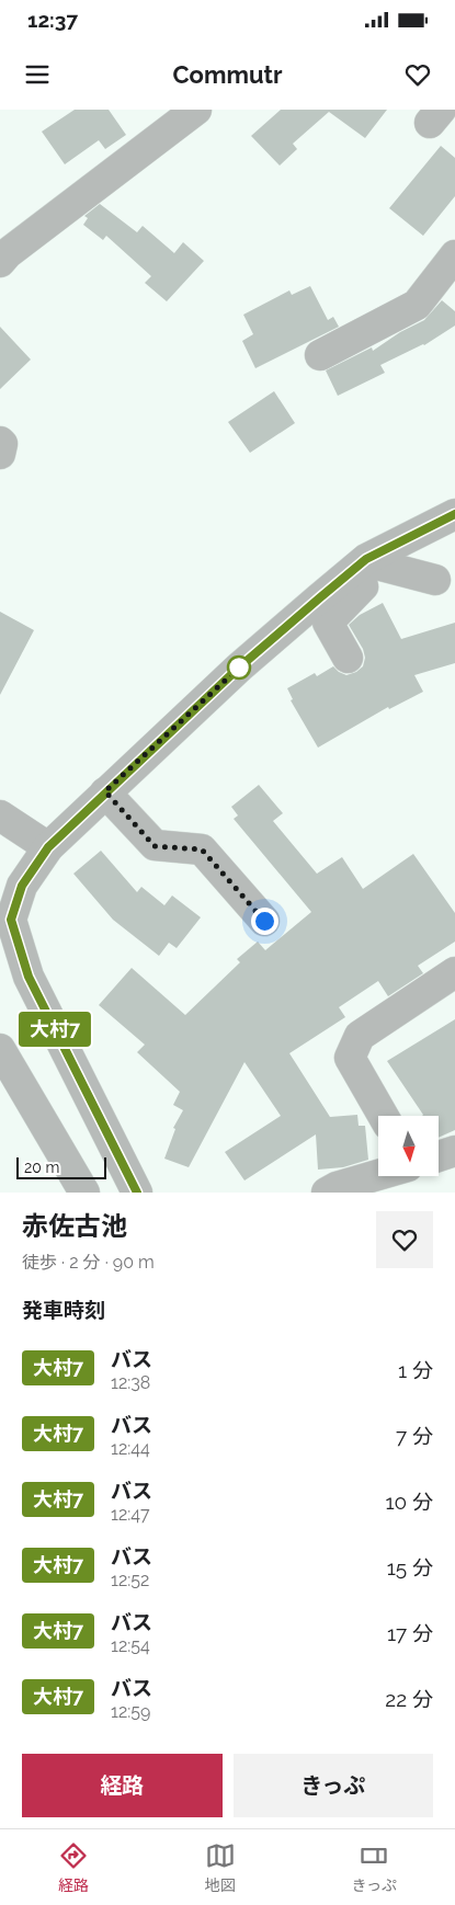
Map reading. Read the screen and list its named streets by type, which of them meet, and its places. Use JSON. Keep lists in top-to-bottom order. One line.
{"lines":["bus line 大村7"],"scale_bar":"20 m","north":"bottom","page":{"status":"12:37","header":"Commutr","on_map":"大村7","scale":"20 m","heading":[["赤佐古池","徒歩 · 2 分 · 90 m"],"発車時刻"],"list":[{"mark":"大村7","name":"バス","note":"12:38","value":"1 分"},{"mark":"大村7","name":"バス","note":"12:44","value":"7 分"},{"mark":"大村7","name":"バス","note":"12:47","value":"10 分"},{"mark":"大村7","name":"バス","note":"12:52","value":"15 分"},{"mark":"大村7","name":"バス","note":"12:54","value":"17 分"},{"mark":"大村7","name":"バス","note":"12:59","value":"22 分"}],"buttons":["経路","きっぷ"],"tabs":["経路","地図","きっぷ"]}}
